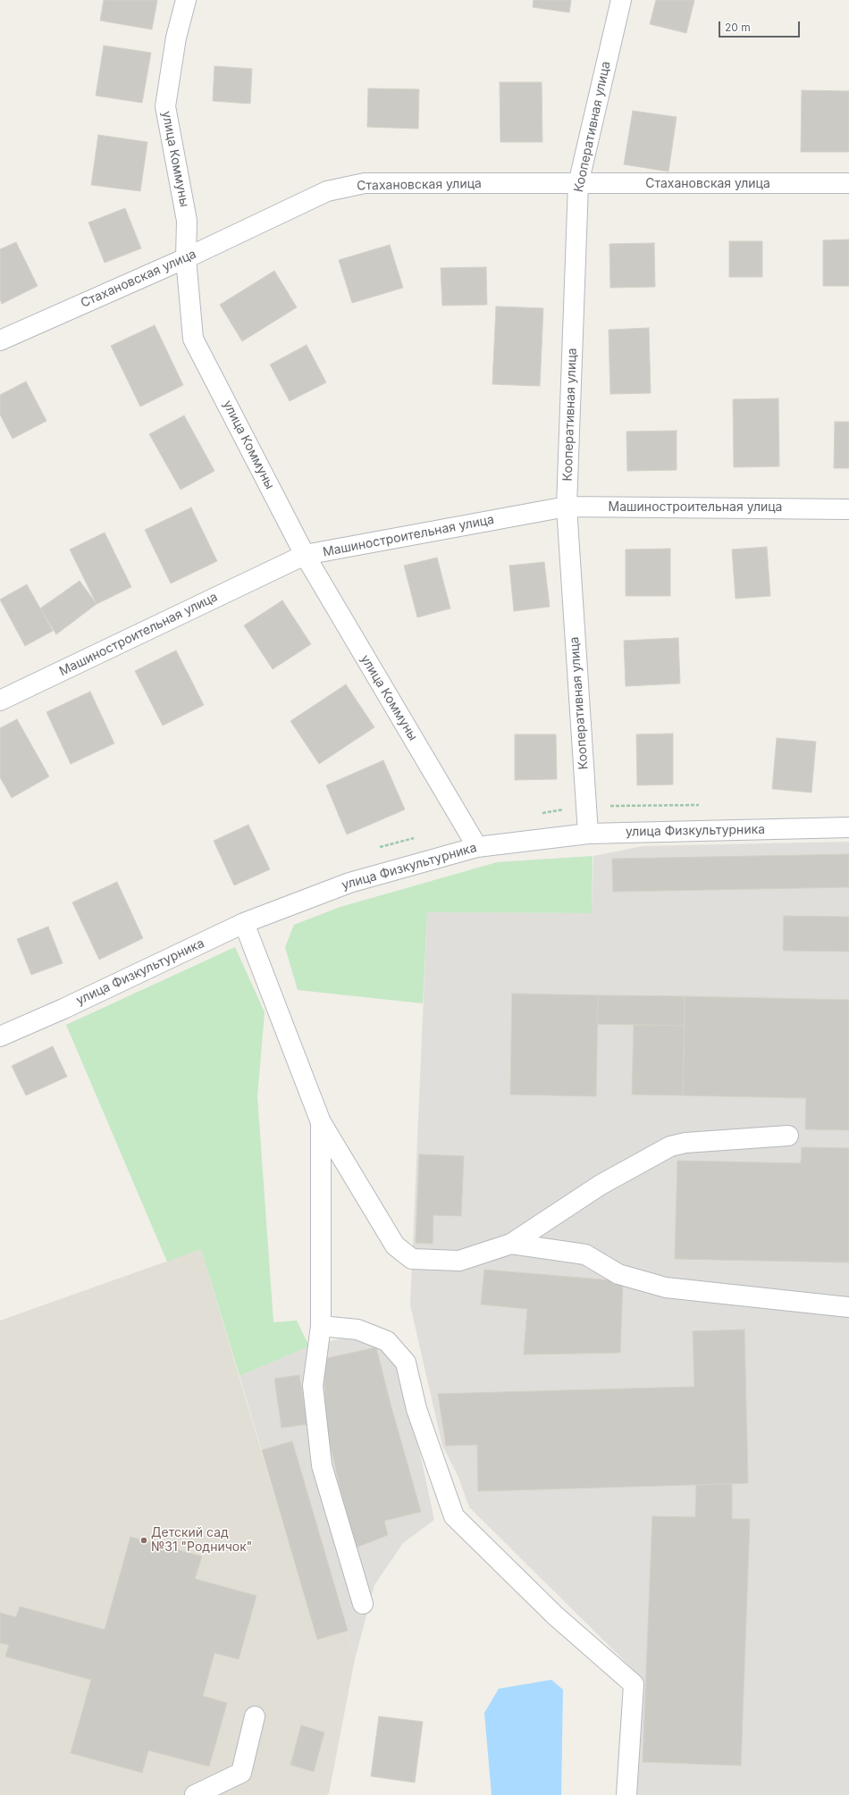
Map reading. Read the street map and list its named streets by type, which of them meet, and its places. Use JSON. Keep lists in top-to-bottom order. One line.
{"streets":{"street":["Кооперативная улица","улица Коммуны","Стахановская улица","Машиностроительная улица","улица Физкультурника"]},"crossings":[["Кооперативная улица","Стахановская улица"],["Кооперативная улица","Машиностроительная улица"],["Кооперативная улица","улица Физкультурника"],["улица Коммуны","Стахановская улица"],["улица Коммуны","Машиностроительная улица"],["улица Коммуны","улица Физкультурника"]],"places":["Детский сад №31 \"Родничок\""],"scale_bar":"20 m"}
